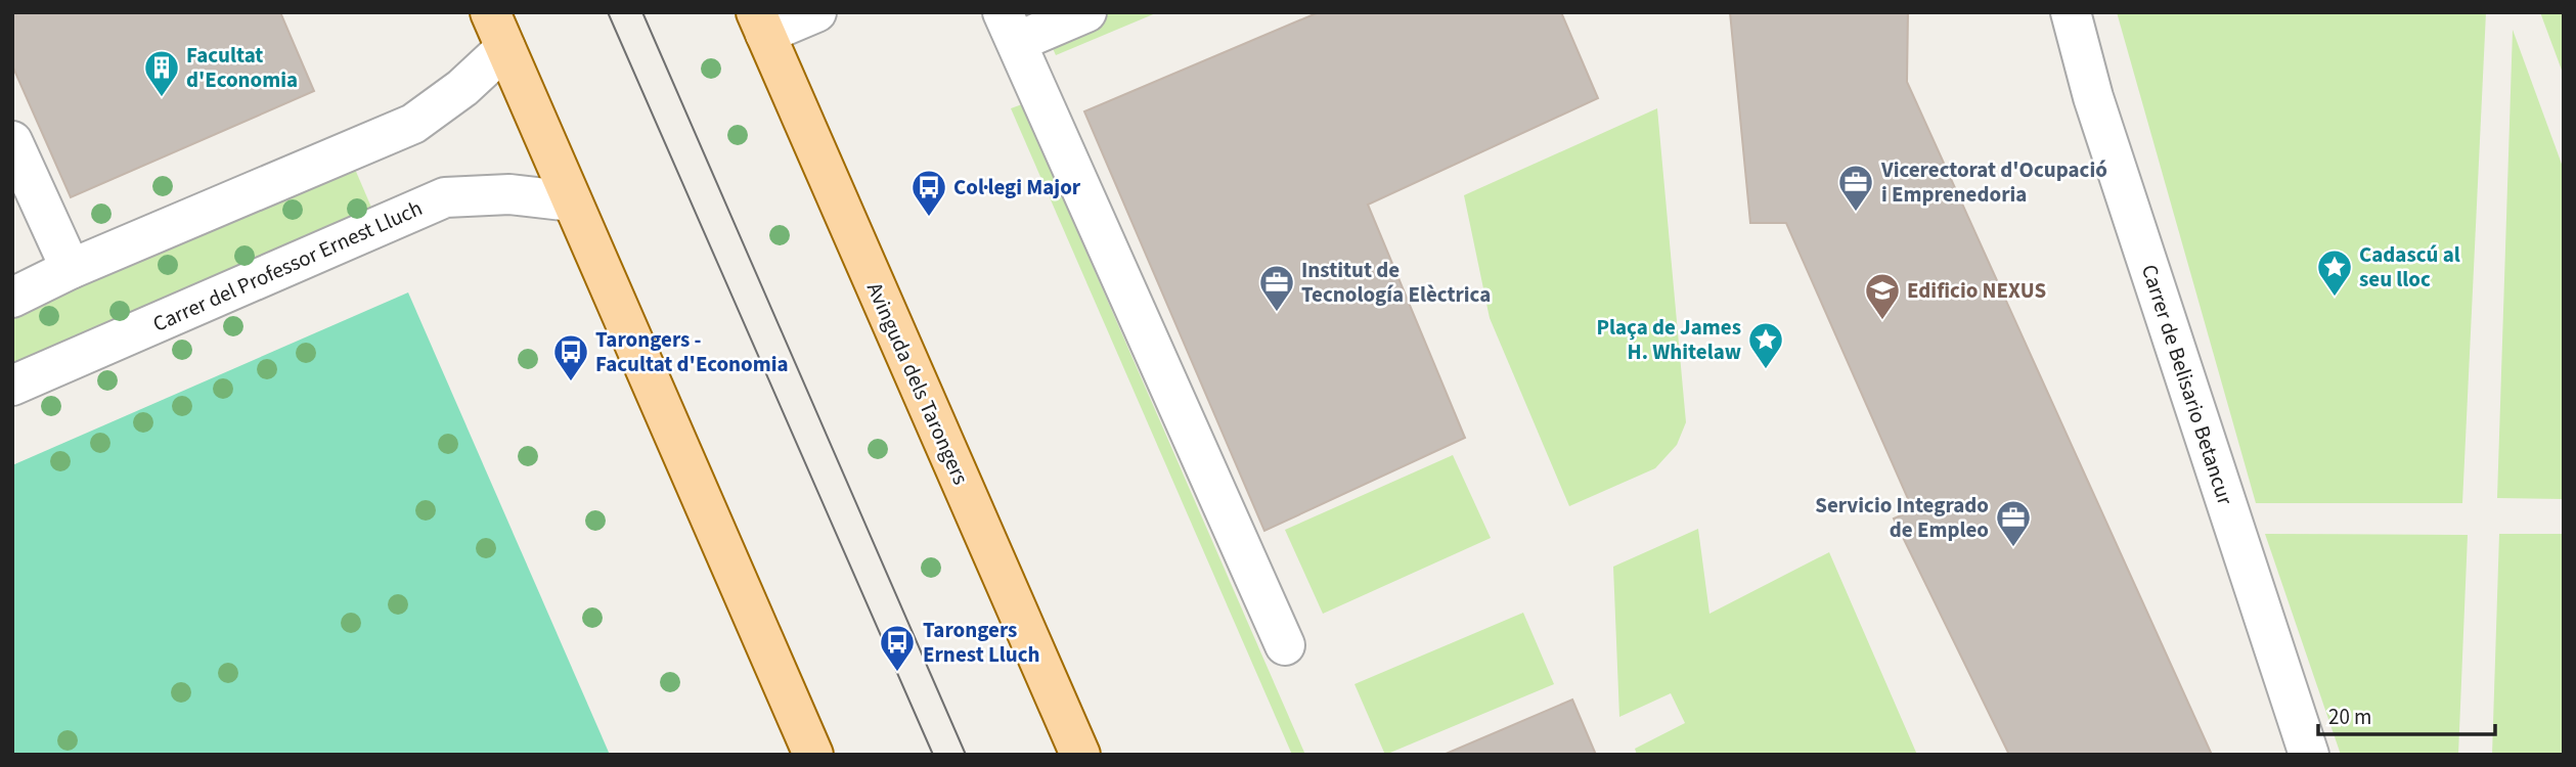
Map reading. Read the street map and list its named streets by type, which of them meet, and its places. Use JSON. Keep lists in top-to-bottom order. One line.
{"streets":{"main road":["Avinguda dels Tarongers"],"street":["Carrer del Professor Ernest Lluch","Carrer de Belisario Betancur"]},"places":{"building":["Facultat d'Economia"],"office":["Vicerectorat d'Ocupació i Emprenedoria","Institut de Tecnología Elèctrica","Servicio Integrado de Empleo"],"bus stop":["Col·legi Major","Tarongers - Facultat d'Economia","Tarongers Ernest Lluch"],"place":["Cadascú al seu lloc","Plaça de James H. Whitelaw"],"school or university":["Edificio NEXUS"]},"scale_bar":"20 m"}
